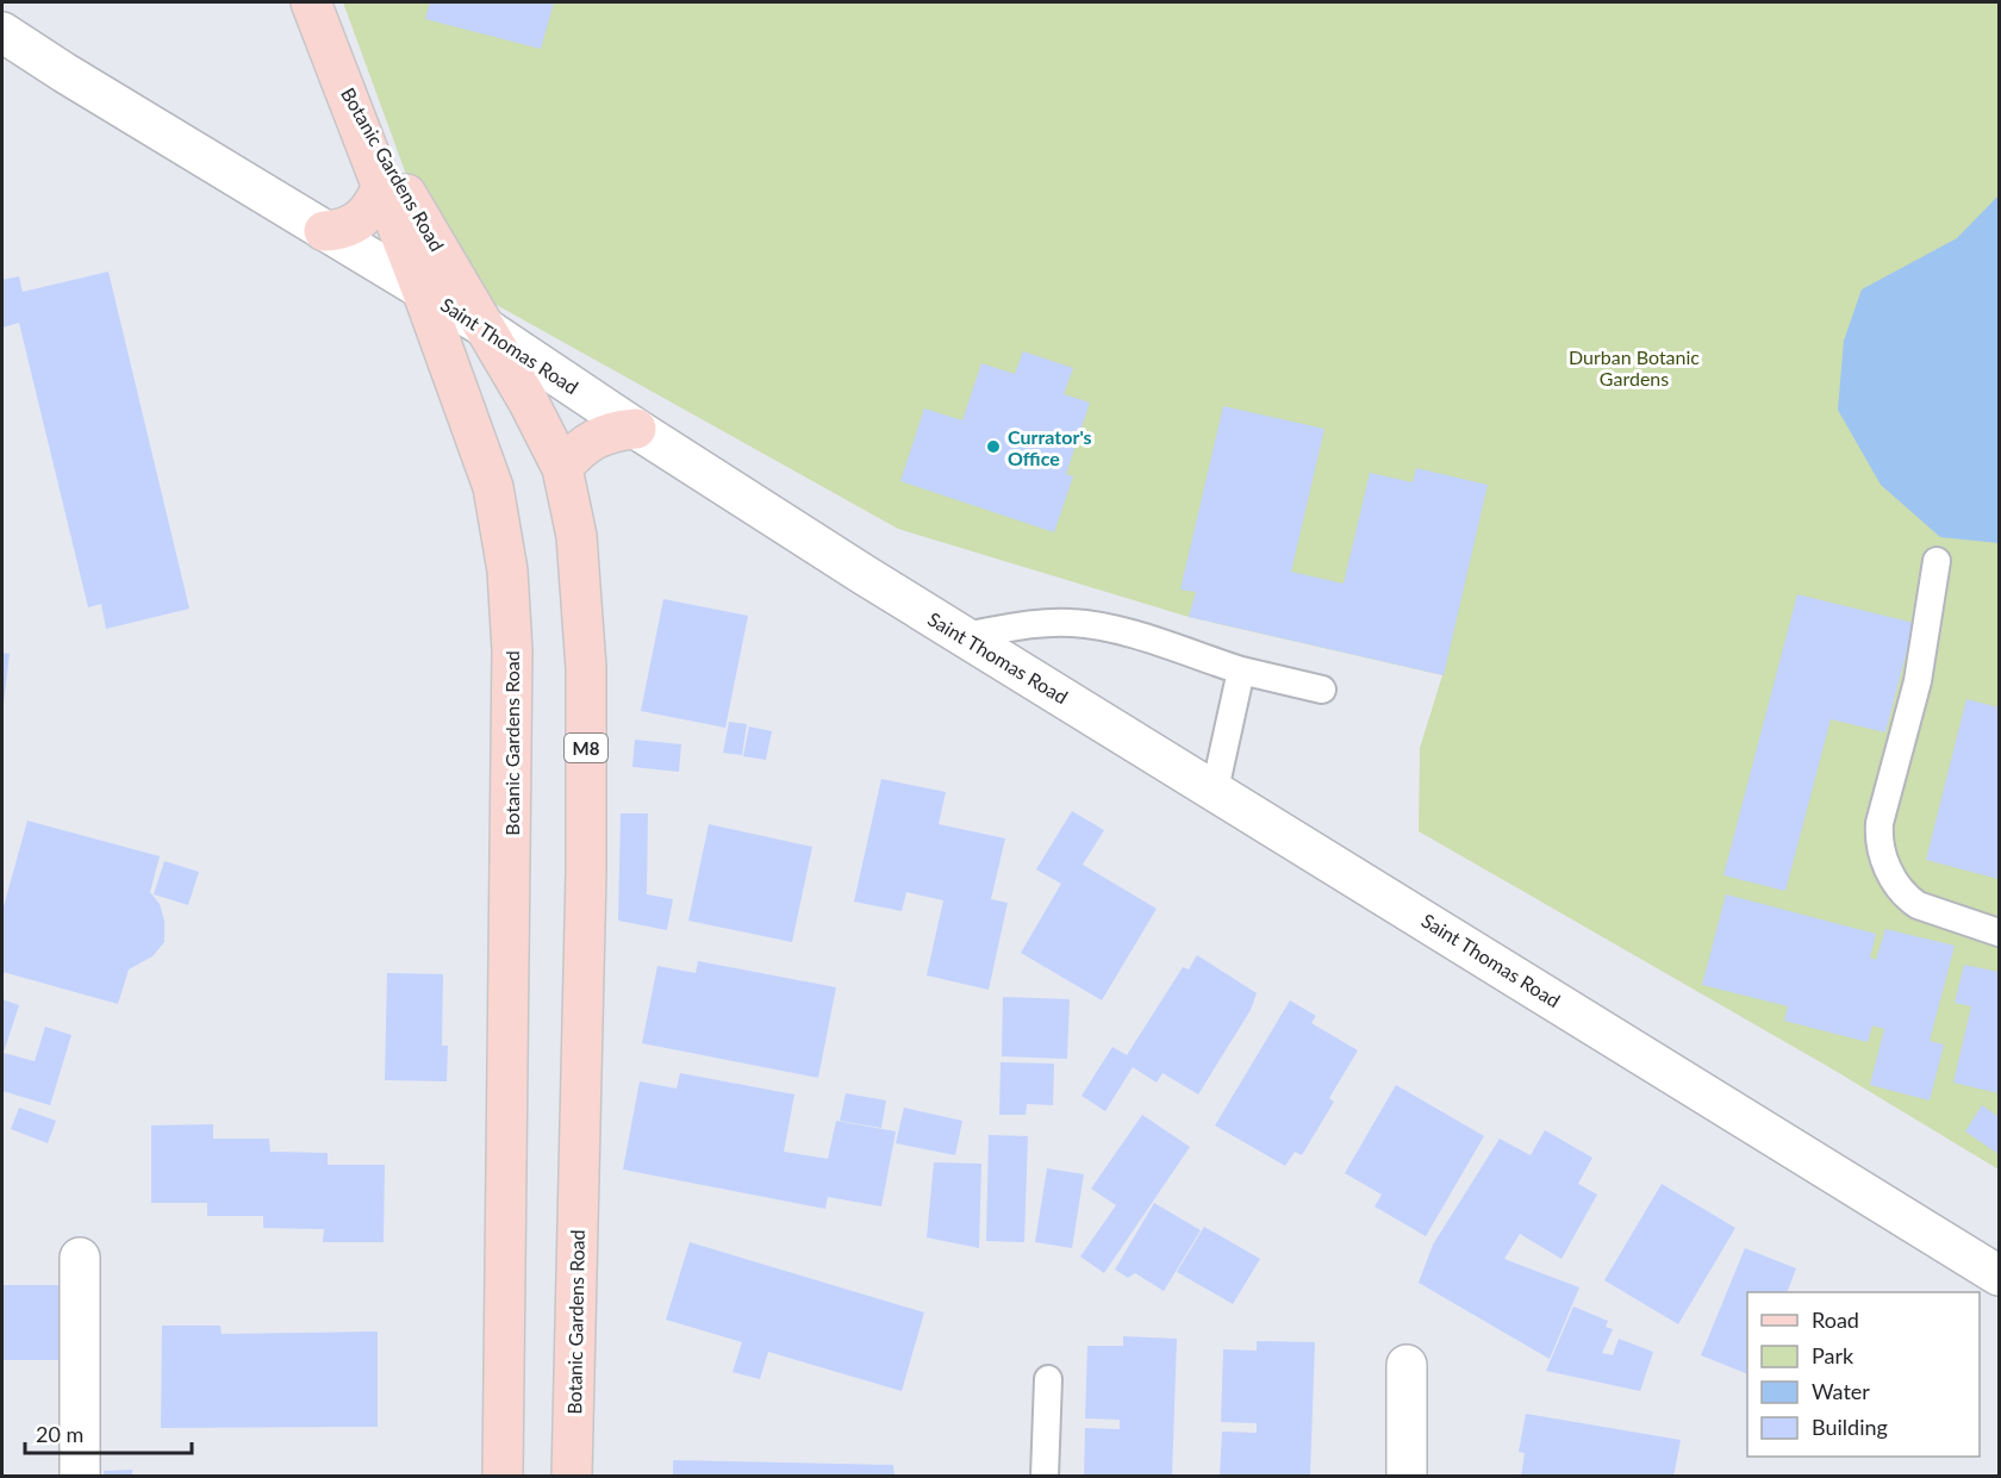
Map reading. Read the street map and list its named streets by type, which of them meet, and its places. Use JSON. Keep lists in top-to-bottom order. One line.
{"streets":{"main road":["Botanic Gardens Road","M8"],"street":["Saint Thomas Road"]},"crossings":[["Botanic Gardens Road","Saint Thomas Road"],["Botanic Gardens Road","M8"]],"parks":["Durban Botanic Gardens"],"places":["Currator's Office"],"legend":["Road","Park","Water","Building"],"scale_bar":"20 m"}
